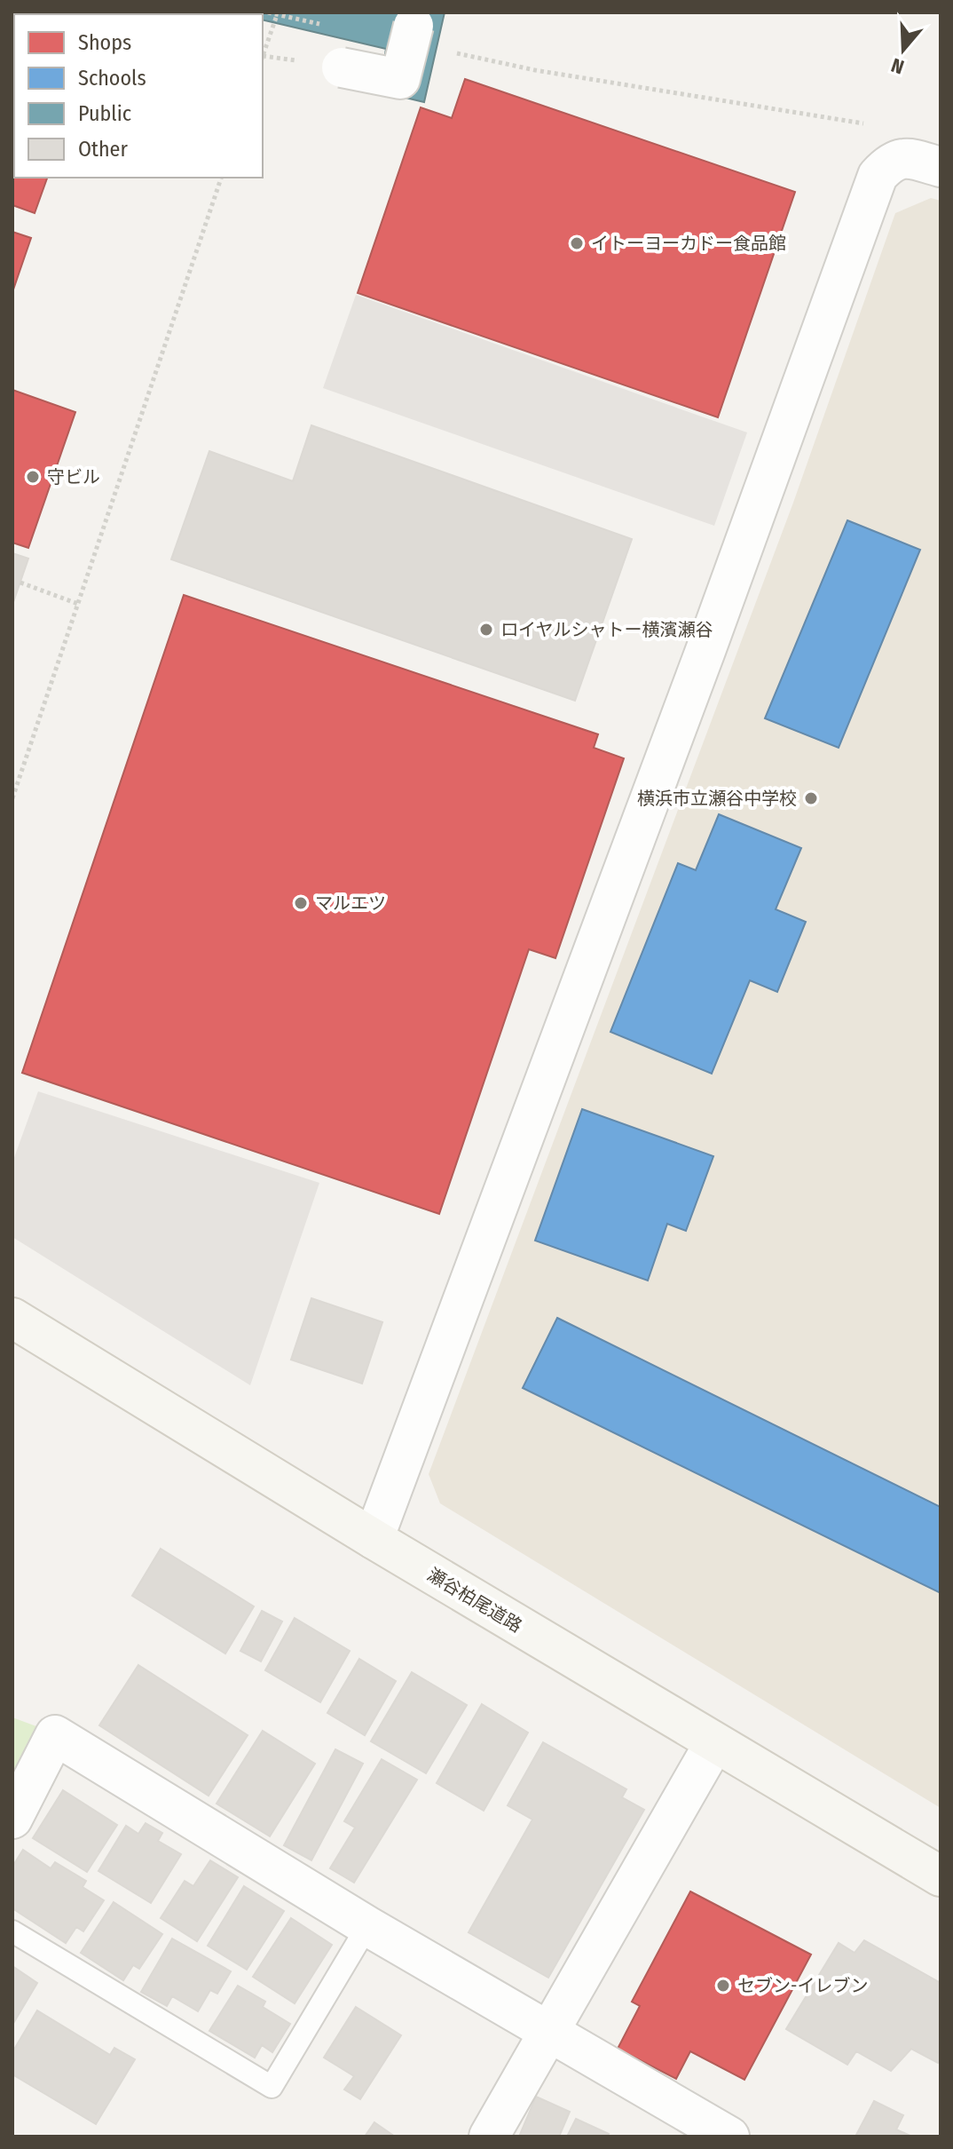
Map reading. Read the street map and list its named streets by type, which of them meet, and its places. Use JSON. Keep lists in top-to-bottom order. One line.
{"streets":{"main road":["瀬谷柏尾道路"]},"places":["イトーヨーカドー食品館","守ビル","ロイヤルシャトー横濱瀬谷","横浜市立瀬谷中学校","マルエツ","セブン-イレブン"],"legend":["Shops","Schools","Public","Other"],"north":"bottom"}
